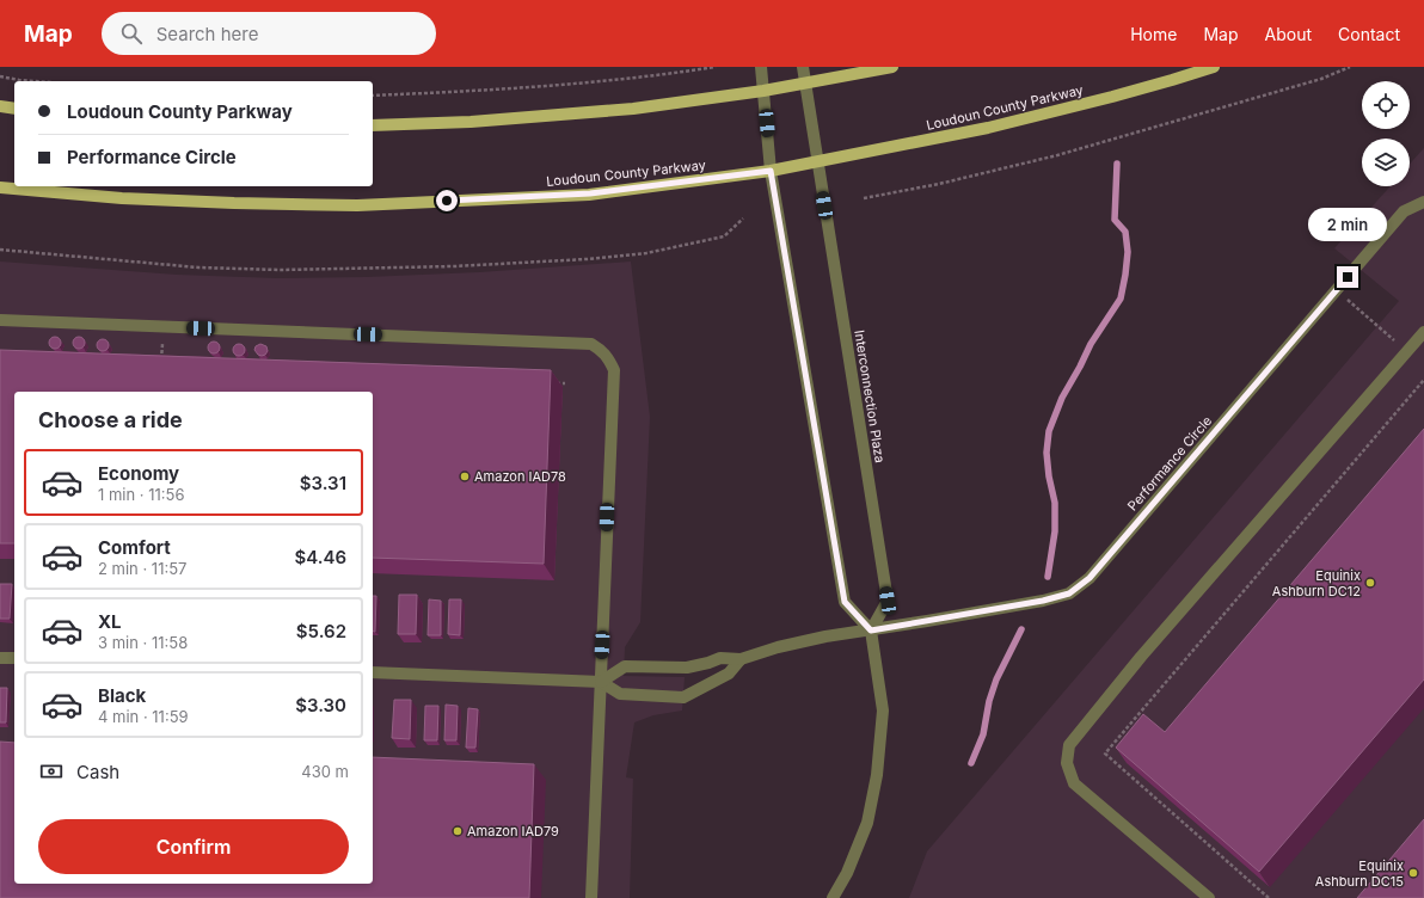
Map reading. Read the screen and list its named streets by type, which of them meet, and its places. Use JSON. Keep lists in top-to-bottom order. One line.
{"streets":{"main road":["Loudoun County Parkway"],"street":["Interconnection Plaza","Performance Circle"]},"crossings":[["Loudoun County Parkway","Interconnection Plaza"],["Interconnection Plaza","Performance Circle"]],"places":["Amazon IAD78","Equinix Ashburn DC12","Amazon IAD79","Equinix Ashburn DC15"],"page":{"header":"Map","search":"Search here","nav":["Home","Map","About","Contact"],"banner":["Loudoun County Parkway","Performance Circle"],"bubble":"2 min","heading":"Choose a ride","list":[{"name":"Economy","note":"1 min · 11:56","value":"$3.31"},{"name":"Comfort","note":"2 min · 11:57","value":"$4.46"},{"name":"XL","note":"3 min · 11:58","value":"$5.62"},{"name":"Black","note":"4 min · 11:59","value":"$3.30"}],"pay":["Cash","430 m"],"buttons":"Confirm"}}
